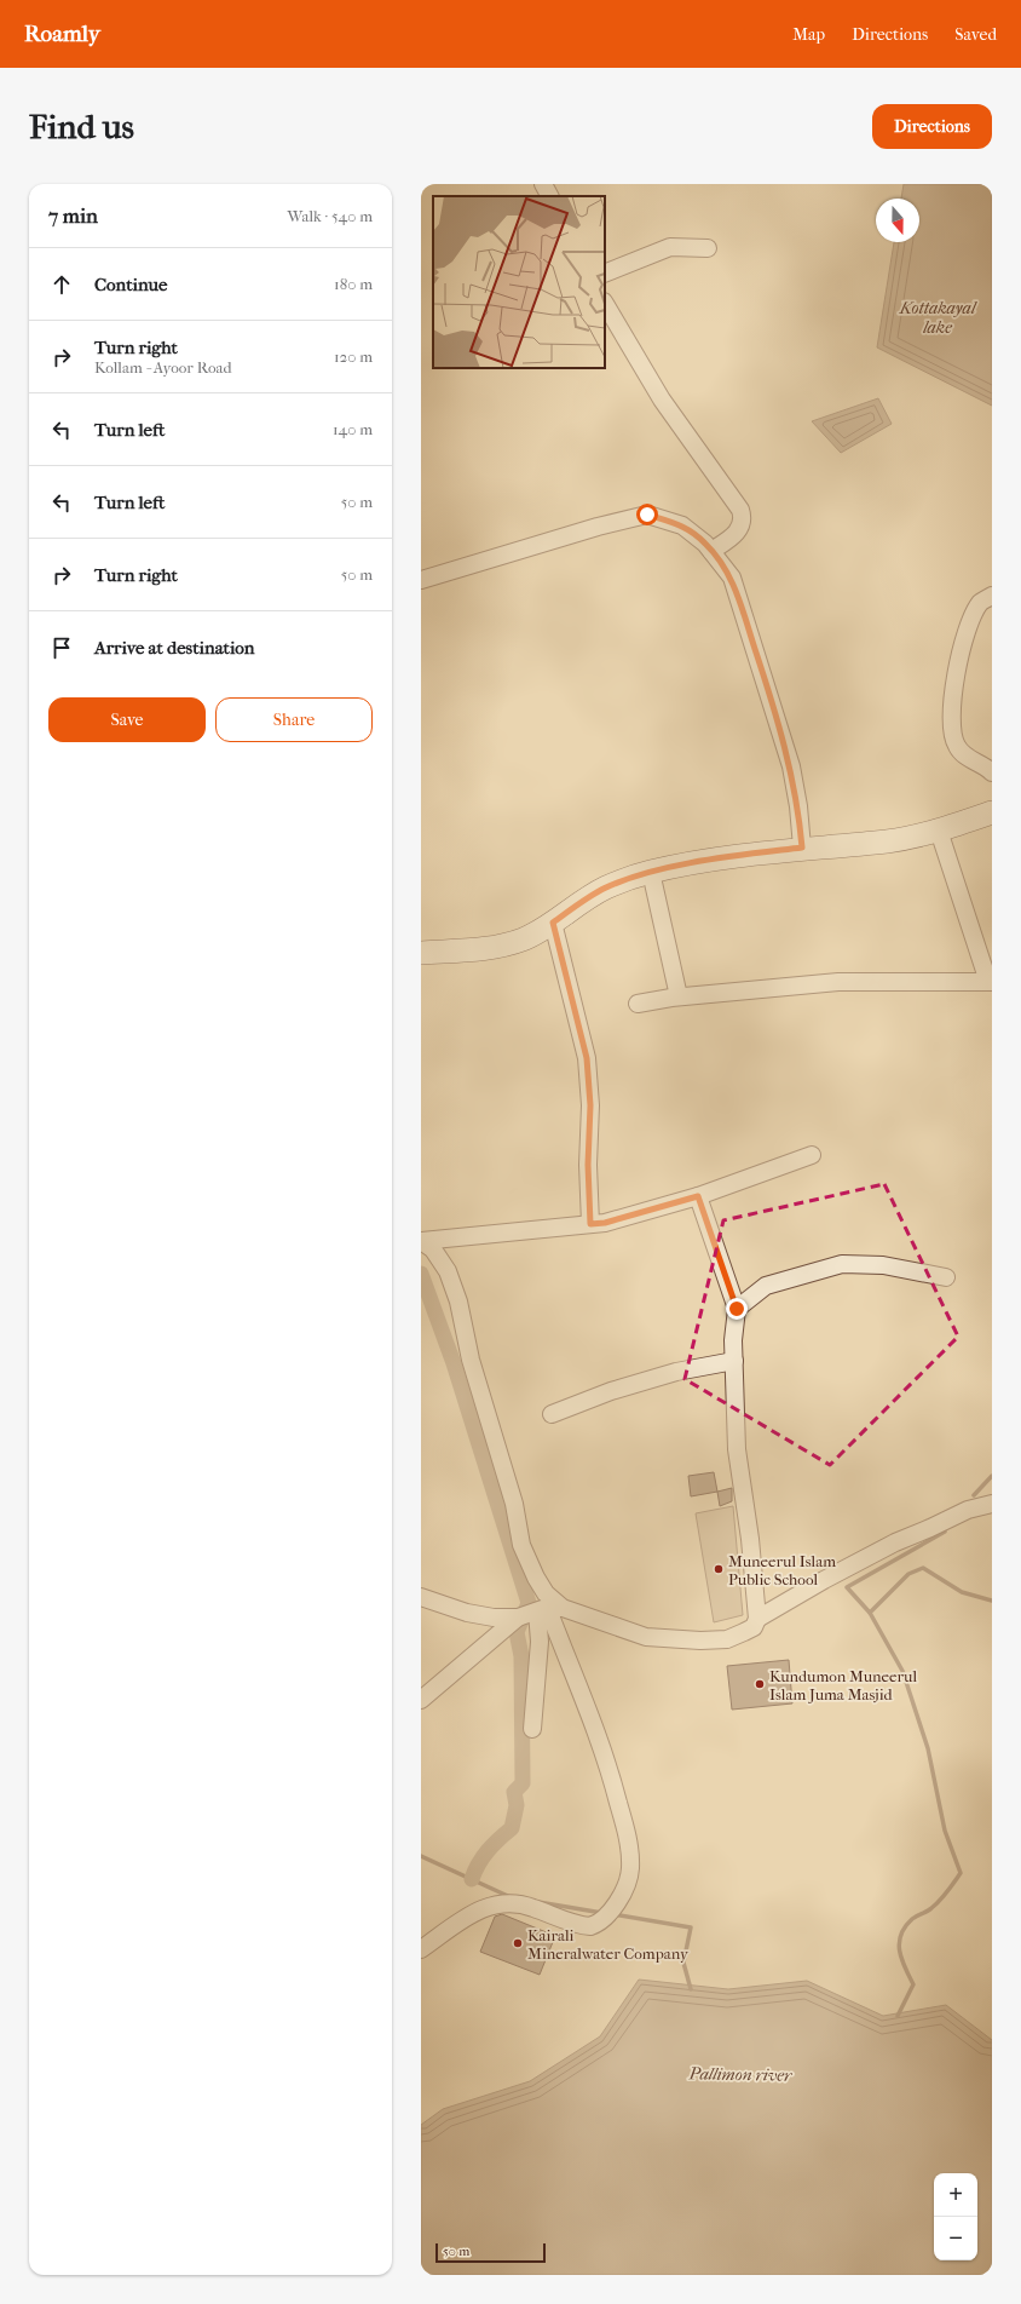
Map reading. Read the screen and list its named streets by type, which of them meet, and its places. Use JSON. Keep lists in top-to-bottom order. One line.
{"water":["Kottakayal lake","Pallimon river"],"places":["Muneerul Islam Public School","Kundumon Muneerul Islam Juma Masjid","Kairali Mineralwater Company"],"scale_bar":"50 m","north":"bottom","page":{"header":"Roamly","nav":["Map","Directions","Saved"],"buttons":["Directions",["Save","Share"]],"title":"Find us","heading":["7 min","Walk · 540 m"],"list":[["Continue","180 m"],["Turn right","Kollam - Ayoor Road","120 m"],["Turn left","140 m"],["Turn left","50 m"],["Turn right","50 m"],"Arrive at destination"],"map_buttons":["+","−"],"scale":"50 m"}}
